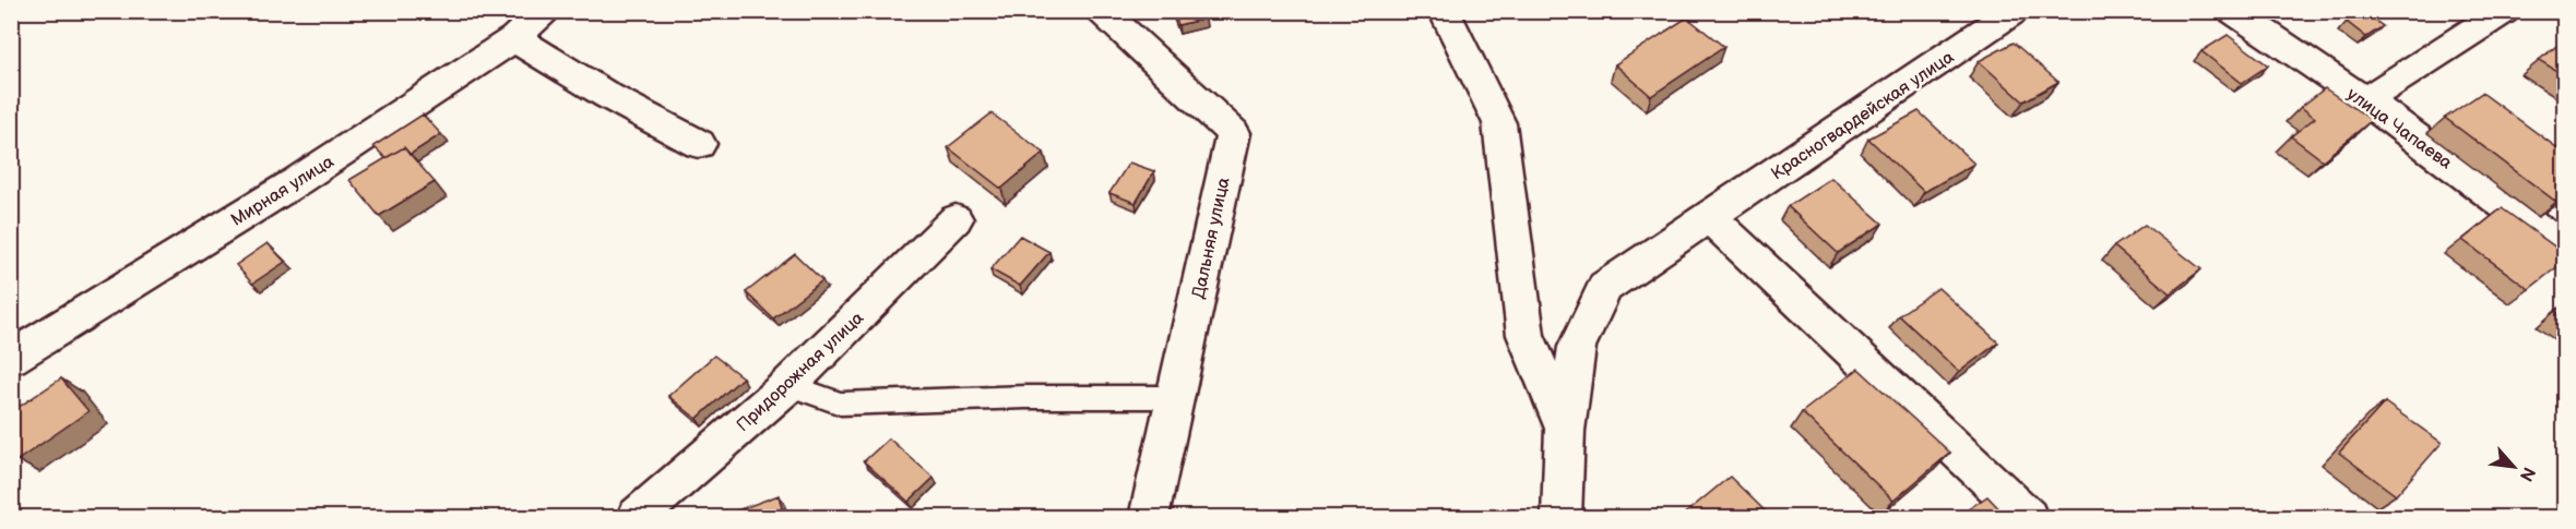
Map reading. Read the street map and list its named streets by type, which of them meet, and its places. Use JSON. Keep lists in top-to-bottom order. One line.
{"streets":{"street":["Красногвардейская улица","улица Чапаева","Мирная улица","Дальняя улица","Придорожная улица"]},"north":"bottom right"}
